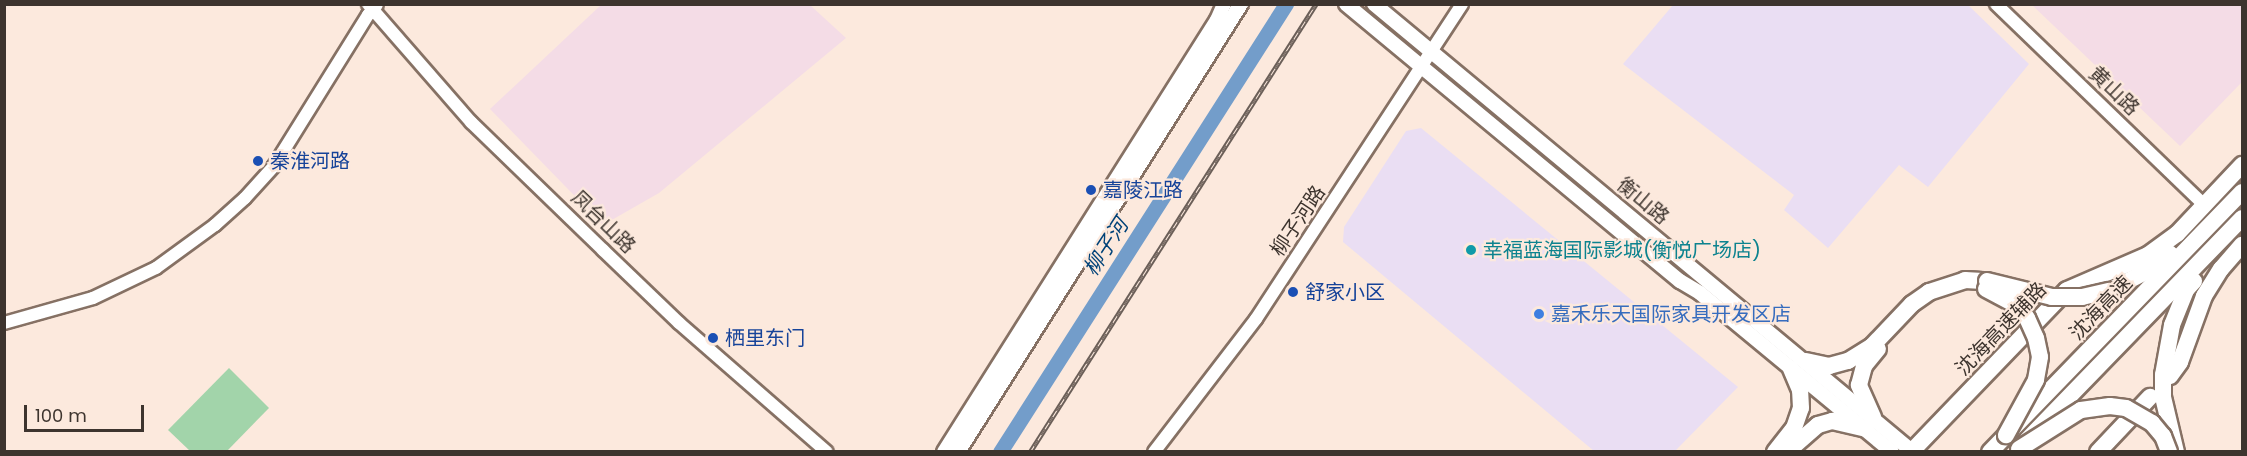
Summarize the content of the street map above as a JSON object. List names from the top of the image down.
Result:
{
  "streets": {
    "highway": ["沈海高速", "沈海高速辅路"],
    "main road": ["衡山路"],
    "street": ["黄山路", "柳子河路", "凤台山路"]
  },
  "crossings": [
    ["黄山路", "沈海高速辅路"],
    ["衡山路", "柳子河路"]
  ],
  "water": ["柳子河"],
  "places": [
    "秦淮河路",
    "嘉陵江路",
    "幸福蓝海国际影城(衡悦广场店)",
    "舒家小区",
    "嘉禾乐天国际家具开发区店",
    "栖里东门"
  ],
  "scale_bar": "100 m"
}
